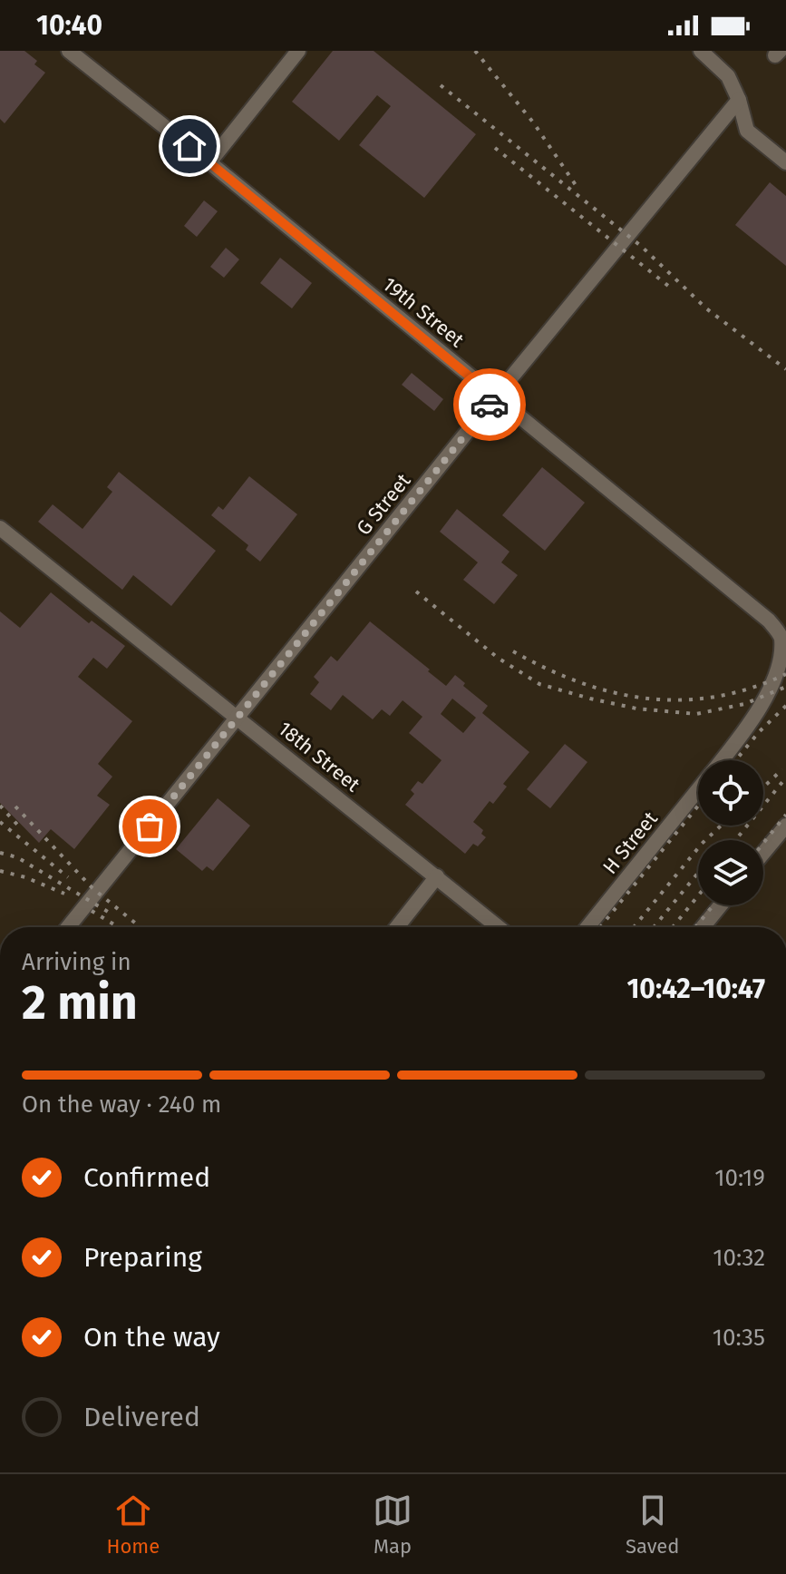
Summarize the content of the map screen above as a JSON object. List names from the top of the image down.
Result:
{
  "streets": {
    "lane": [
      "19th Street",
      "G Street",
      "18th Street",
      "H Street"
    ]
  },
  "crossings": [
    ["19th Street", "G Street"],
    ["19th Street", "H Street"],
    ["G Street", "18th Street"]
  ],
  "page": {
    "status": "10:40",
    "heading": ["2 min", "Arriving in", "10:42–10:47"],
    "bar": "On the way · 240 m",
    "list": [
      ["Confirmed", "10:19"],
      ["Preparing", "10:32"],
      ["On the way", "10:35"],
      "Delivered"
    ],
    "tabs": ["Home", "Map", "Saved"]
  }
}
